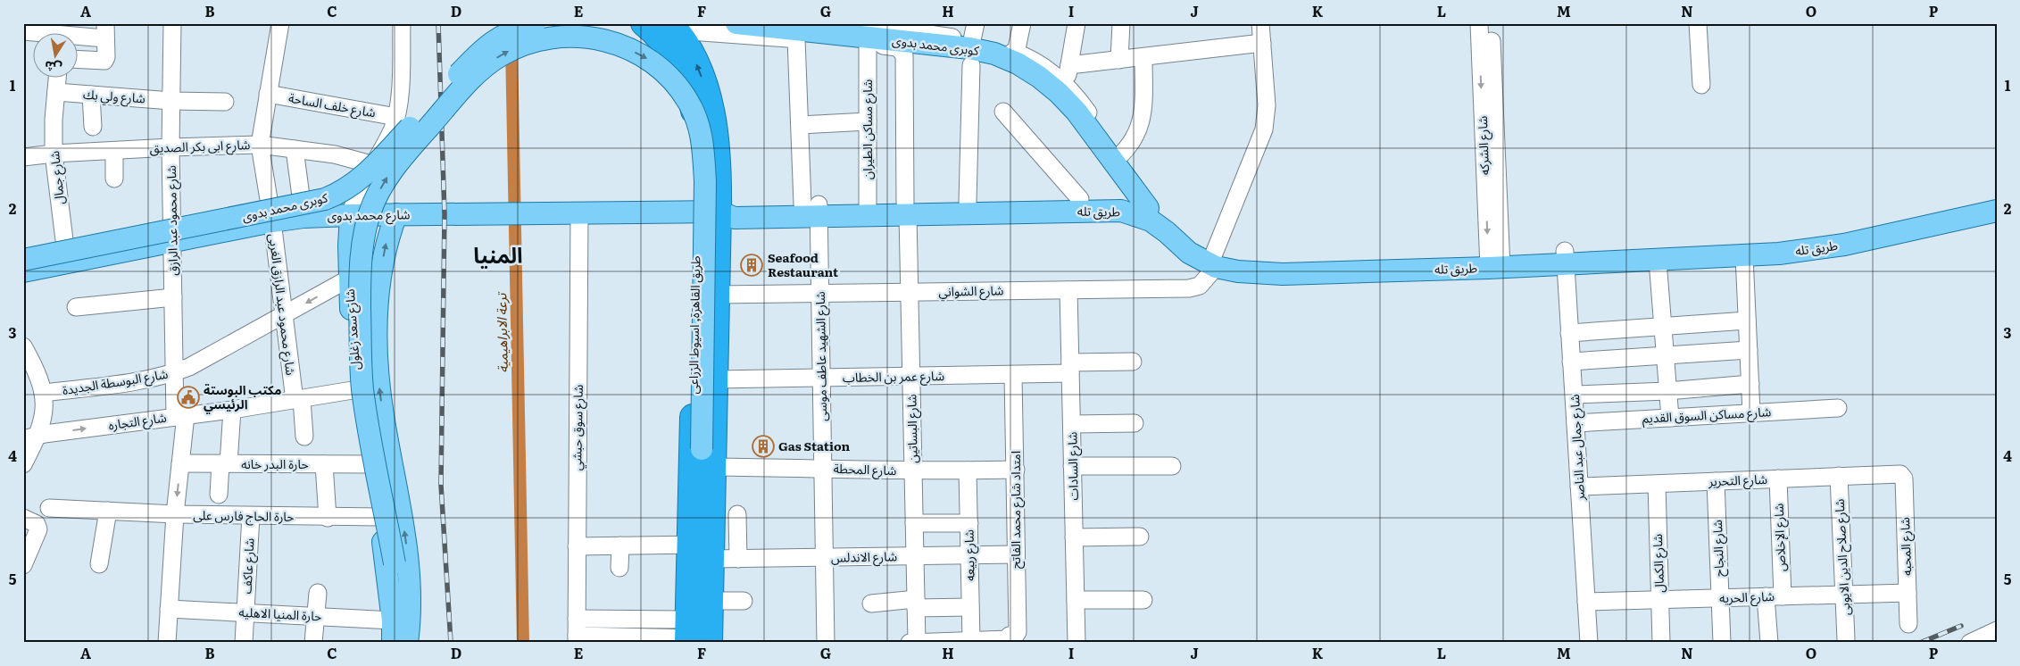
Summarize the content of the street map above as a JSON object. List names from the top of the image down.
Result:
{
  "streets": {
    "highway": ["طريق القاهرة, اسيوط الزراعى"],
    "main road": [
      "كوبرى محمد بدوى",
      "طريق تله",
      "شارع محمد بدوى",
      "شارع سعد زغلول"
    ],
    "street": [
      "شارع ولي بك",
      "شارع خلف الساحة",
      "شارع مساكن الطيران",
      "شارع الشركه",
      "شارع ابى بكر الصديق",
      "شارع جمال",
      "شارع محمود عبد الرازق",
      "شارع الشواني",
      "شارع محمود عبد الرازق الغربى",
      "شارع الشهيد عاطف موسى",
      "شارع عمر بن الخطاب",
      "شارع البوسطة الجديدة",
      "شارع مساكن السوق القديم",
      "شارع التجاره",
      "شارع سوق حبشي",
      "شارع البساتين",
      "شارع جمال عبد الناصر",
      "حارة البدر خانه",
      "شارع السادات",
      "شارع المحطة",
      "شارع التحرير",
      "امتداد شارع محمد الفاتح",
      "حارة الحاج فارس على",
      "شارع الإخلاص",
      "شارع المحبه",
      "شارع النجاح",
      "شارع ربيعه",
      "شارع الاندلس",
      "شارع صلاح الدين الايوبى",
      "شارع الكمال",
      "شارع عاكف",
      "شارع الحريه",
      "حارة المنيا الاهليه"
    ]
  },
  "crossings": [
    ["كوبرى محمد بدوى", "طريق تله"],
    ["شارع ولي بك", "شارع جمال"],
    ["شارع ولي بك", "شارع محمود عبد الرازق"],
    ["شارع خلف الساحة", "شارع محمود عبد الرازق الغربى"],
    ["شارع خلف الساحة", "شارع سعد زغلول"],
    ["شارع مساكن الطيران", "طريق تله"],
    ["شارع مساكن الطيران", "شارع البساتين"],
    ["شارع الشركه", "طريق تله"],
    ["شارع ابى بكر الصديق", "شارع جمال"],
    ["شارع ابى بكر الصديق", "شارع محمود عبد الرازق"],
    ["شارع ابى بكر الصديق", "شارع محمود عبد الرازق الغربى"],
    ["شارع ابى بكر الصديق", "شارع سعد زغلول"],
    ["شارع جمال", "شارع محمد بدوى"],
    ["طريق تله", "شارع محمد بدوى"],
    ["طريق تله", "شارع الشواني"],
    ["طريق تله", "طريق القاهرة, اسيوط الزراعى"],
    ["طريق تله", "شارع الشهيد عاطف موسى"],
    ["طريق تله", "شارع البساتين"],
    ["طريق تله", "شارع جمال عبد الناصر"],
    ["شارع محمد بدوى", "شارع محمود عبد الرازق"],
    ["شارع محمد بدوى", "شارع محمود عبد الرازق الغربى"],
    ["شارع محمد بدوى", "طريق القاهرة, اسيوط الزراعى"],
    ["شارع محمد بدوى", "شارع سعد زغلول"],
    ["شارع محمد بدوى", "شارع سوق حبشي"],
    ["شارع محمود عبد الرازق", "شارع البوسطة الجديدة"],
    ["شارع محمود عبد الرازق", "شارع التجاره"],
    ["شارع محمود عبد الرازق", "حارة البدر خانه"],
    ["شارع محمود عبد الرازق", "حارة الحاج فارس على"],
    ["شارع محمود عبد الرازق", "حارة المنيا الاهليه"],
    ["شارع الشواني", "طريق القاهرة, اسيوط الزراعى"],
    ["شارع الشواني", "شارع الشهيد عاطف موسى"],
    ["شارع الشواني", "شارع البساتين"],
    ["شارع الشواني", "شارع السادات"],
    ["شارع محمود عبد الرازق الغربى", "شارع البوسطة الجديدة"],
    ["شارع محمود عبد الرازق الغربى", "شارع التجاره"],
    ["طريق القاهرة, اسيوط الزراعى", "شارع عمر بن الخطاب"],
    ["طريق القاهرة, اسيوط الزراعى", "شارع البساتين"],
    ["طريق القاهرة, اسيوط الزراعى", "شارع المحطة"],
    ["طريق القاهرة, اسيوط الزراعى", "شارع الاندلس"],
    ["شارع سعد زغلول", "شارع البوسطة الجديدة"],
    ["شارع سعد زغلول", "شارع التجاره"],
    ["شارع سعد زغلول", "حارة البدر خانه"],
    ["شارع سعد زغلول", "حارة الحاج فارس على"],
    ["شارع سعد زغلول", "حارة المنيا الاهليه"],
    ["شارع الشهيد عاطف موسى", "شارع عمر بن الخطاب"],
    ["شارع الشهيد عاطف موسى", "شارع البساتين"],
    ["شارع الشهيد عاطف موسى", "شارع المحطة"],
    ["شارع الشهيد عاطف موسى", "شارع الاندلس"],
    ["شارع عمر بن الخطاب", "شارع البساتين"],
    ["شارع عمر بن الخطاب", "شارع السادات"],
    ["شارع عمر بن الخطاب", "امتداد شارع محمد الفاتح"],
    ["شارع مساكن السوق القديم", "شارع جمال عبد الناصر"],
    ["شارع البساتين", "شارع المحطة"],
    ["شارع البساتين", "شارع الاندلس"],
    ["شارع جمال عبد الناصر", "شارع التحرير"],
    ["شارع جمال عبد الناصر", "شارع الحريه"],
    ["شارع المحطة", "امتداد شارع محمد الفاتح"],
    ["شارع المحطة", "شارع ربيعه"],
    ["شارع التحرير", "شارع الإخلاص"],
    ["شارع التحرير", "شارع المحبه"],
    ["شارع التحرير", "شارع النجاح"],
    ["شارع التحرير", "شارع صلاح الدين الايوبى"],
    ["شارع التحرير", "شارع الكمال"],
    ["امتداد شارع محمد الفاتح", "شارع الاندلس"],
    ["حارة الحاج فارس على", "شارع عاكف"],
    ["شارع الإخلاص", "شارع الحريه"],
    ["شارع المحبه", "شارع الحريه"],
    ["شارع النجاح", "شارع الحريه"],
    ["شارع ربيعه", "شارع الاندلس"],
    ["شارع صلاح الدين الايوبى", "شارع الحريه"],
    ["شارع الكمال", "شارع الحريه"],
    ["شارع عاكف", "حارة المنيا الاهليه"]
  ],
  "districts": ["المنيا"],
  "water": ["ترعة الابراهيمية"],
  "places": {
    "building": ["Seafood Restaurant", "Gas Station"],
    "public building": ["مكتب البوستة الرئيسي"]
  },
  "north": "bottom",
  "grid": {
    "columns": [
      "A",
      "B",
      "C",
      "D",
      "E",
      "F",
      "G",
      "H",
      "I",
      "J",
      "K",
      "L",
      "M",
      "N",
      "O",
      "P"
    ],
    "rows": [
      "1",
      "2",
      "3",
      "4",
      "5"
    ]
  }
}
